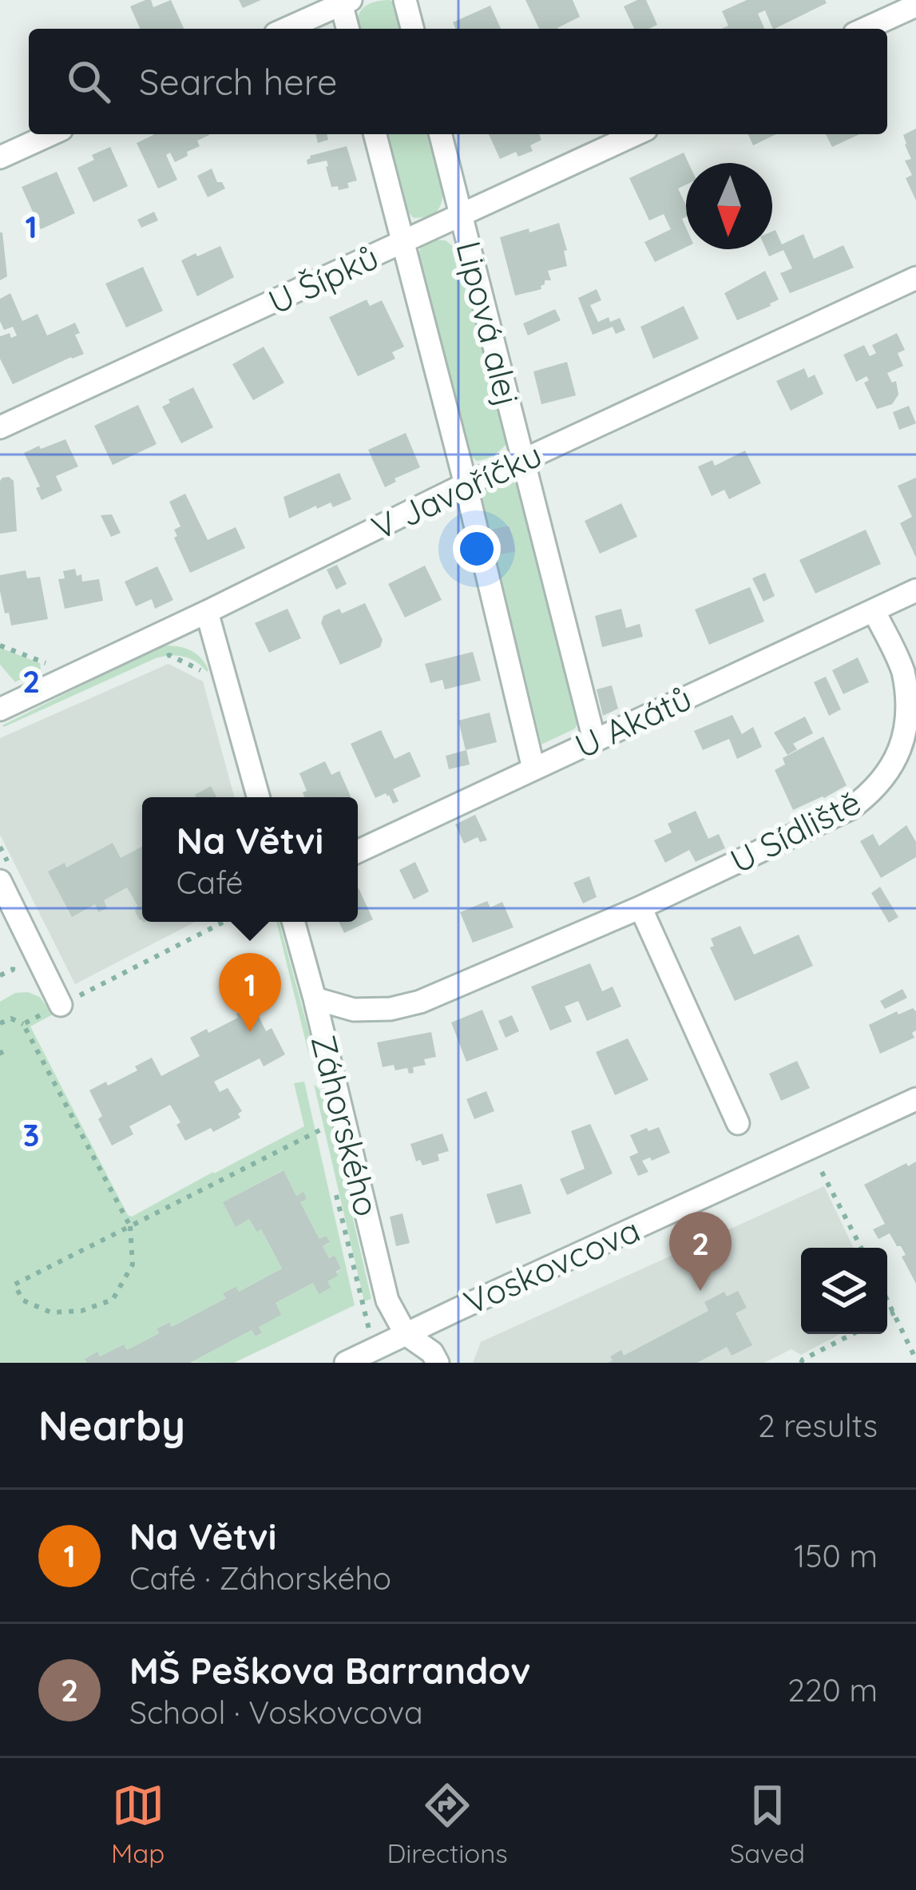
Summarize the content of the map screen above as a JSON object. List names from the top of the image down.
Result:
{
  "streets": {
    "street": [
      "U Šípků",
      "Lipová alej",
      "V Javoříčku",
      "U Akátů",
      "U Sídliště",
      "Záhorského",
      "Voskovcova"
    ]
  },
  "crossings": [
    ["U Šípků", "Lipová alej"],
    ["Lipová alej", "V Javoříčku"],
    ["Lipová alej", "U Akátů"],
    ["U Akátů", "U Sídliště"],
    ["U Sídliště", "Záhorského"],
    ["Záhorského", "Voskovcova"]
  ],
  "north": "bottom",
  "page": {
    "search": "Search here",
    "popup": ["Na Větvi", "Café"],
    "pins": ["1", "2"],
    "heading": ["Nearby", "2 results"],
    "list": [
      {
        "mark": "1",
        "name": "Na Větvi",
        "note": "Café · Záhorského",
        "value": "150 m"
      },
      {
        "mark": "2",
        "name": "MŠ Peškova Barrandov",
        "note": "School · Voskovcova",
        "value": "220 m"
      }
    ],
    "nav": ["Map", "Directions", "Saved"]
  },
  "grid": {
    "rows": ["1", "2", "3"]
  }
}
